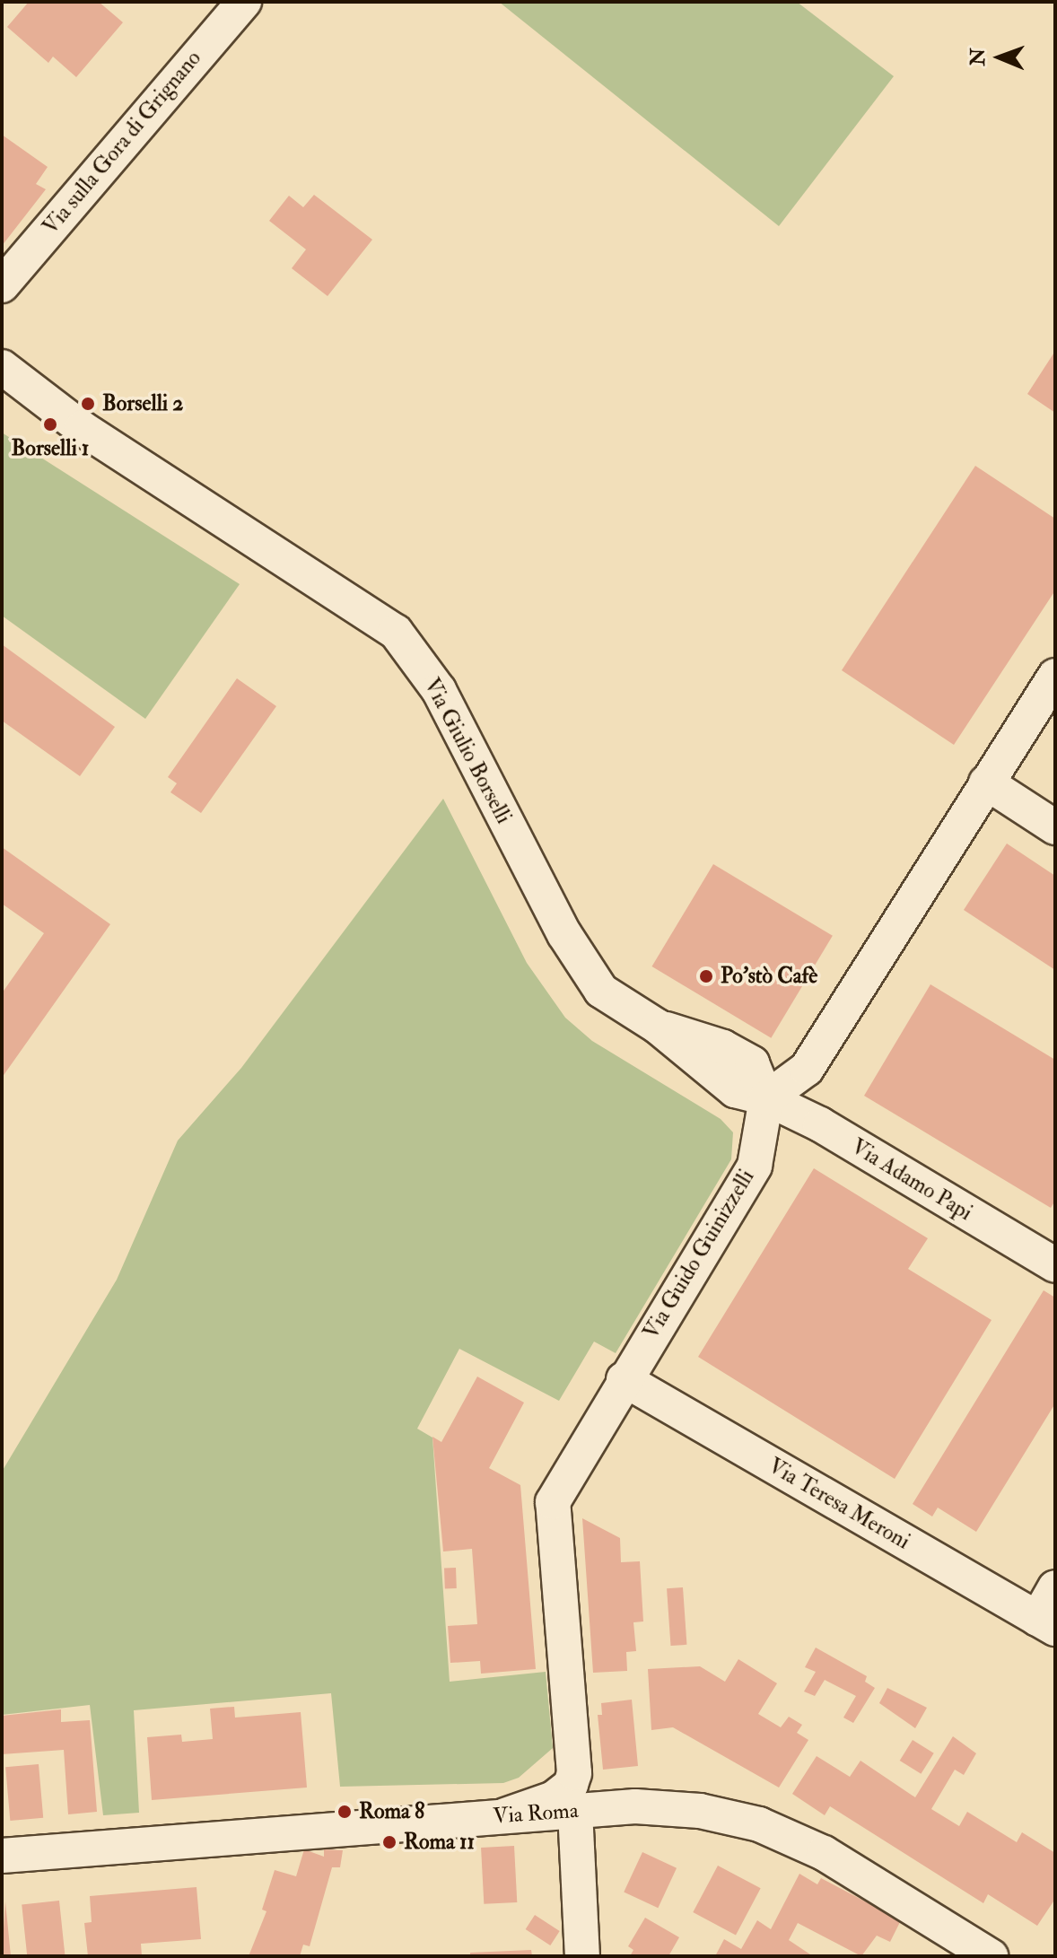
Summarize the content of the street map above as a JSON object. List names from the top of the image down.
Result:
{
  "streets": {
    "street": [
      "Via sulla Gora di Grignano",
      "Via Giulio Borselli",
      "Via Adamo Papi",
      "Via Guido Guinizzelli",
      "Via Teresa Meroni",
      "Via Roma"
    ]
  },
  "crossings": [
    ["Via Giulio Borselli", "Via Adamo Papi"],
    ["Via Giulio Borselli", "Via Guido Guinizzelli"],
    ["Via Adamo Papi", "Via Guido Guinizzelli"],
    ["Via Guido Guinizzelli", "Via Teresa Meroni"]
  ],
  "places": [
    "Borselli 2",
    "Borselli 1",
    "Po'stò Cafè",
    "Roma 8",
    "Roma 11"
  ],
  "north": "left"
}
